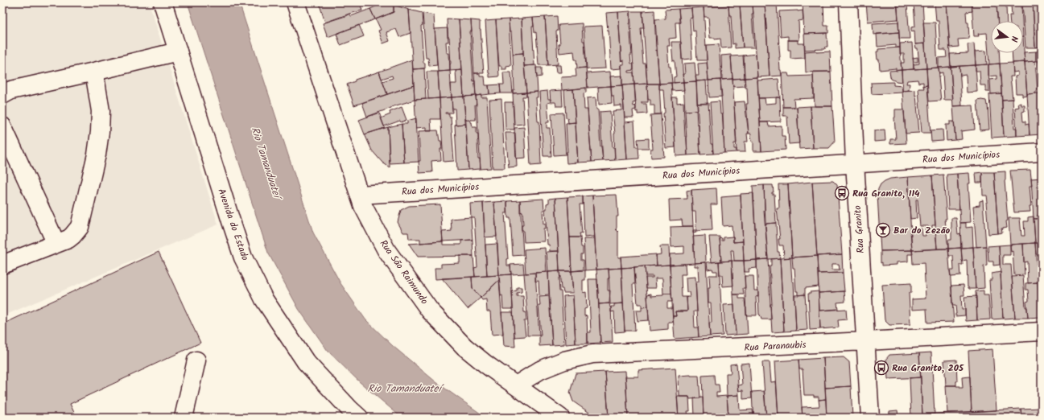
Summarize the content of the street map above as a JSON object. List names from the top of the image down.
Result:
{
  "streets": {
    "main road": [
      "Rua dos Municípios",
      "Avenida do Estado",
      "Rua Granito",
      "Rua São Raimundo",
      "Rua Paranaubis"
    ]
  },
  "crossings": [
    ["Rua dos Municípios", "Rua Granito"],
    ["Rua dos Municípios", "Rua São Raimundo"],
    ["Rua Granito", "Rua Paranaubis"],
    ["Rua São Raimundo", "Rua Paranaubis"]
  ],
  "water": ["Rio Tamanduateí"],
  "places": {
    "bus stop": ["Rua Granito, 114", "Rua Granito, 205"],
    "bar": ["Bar do Zezão"]
  },
  "north": "right"
}
